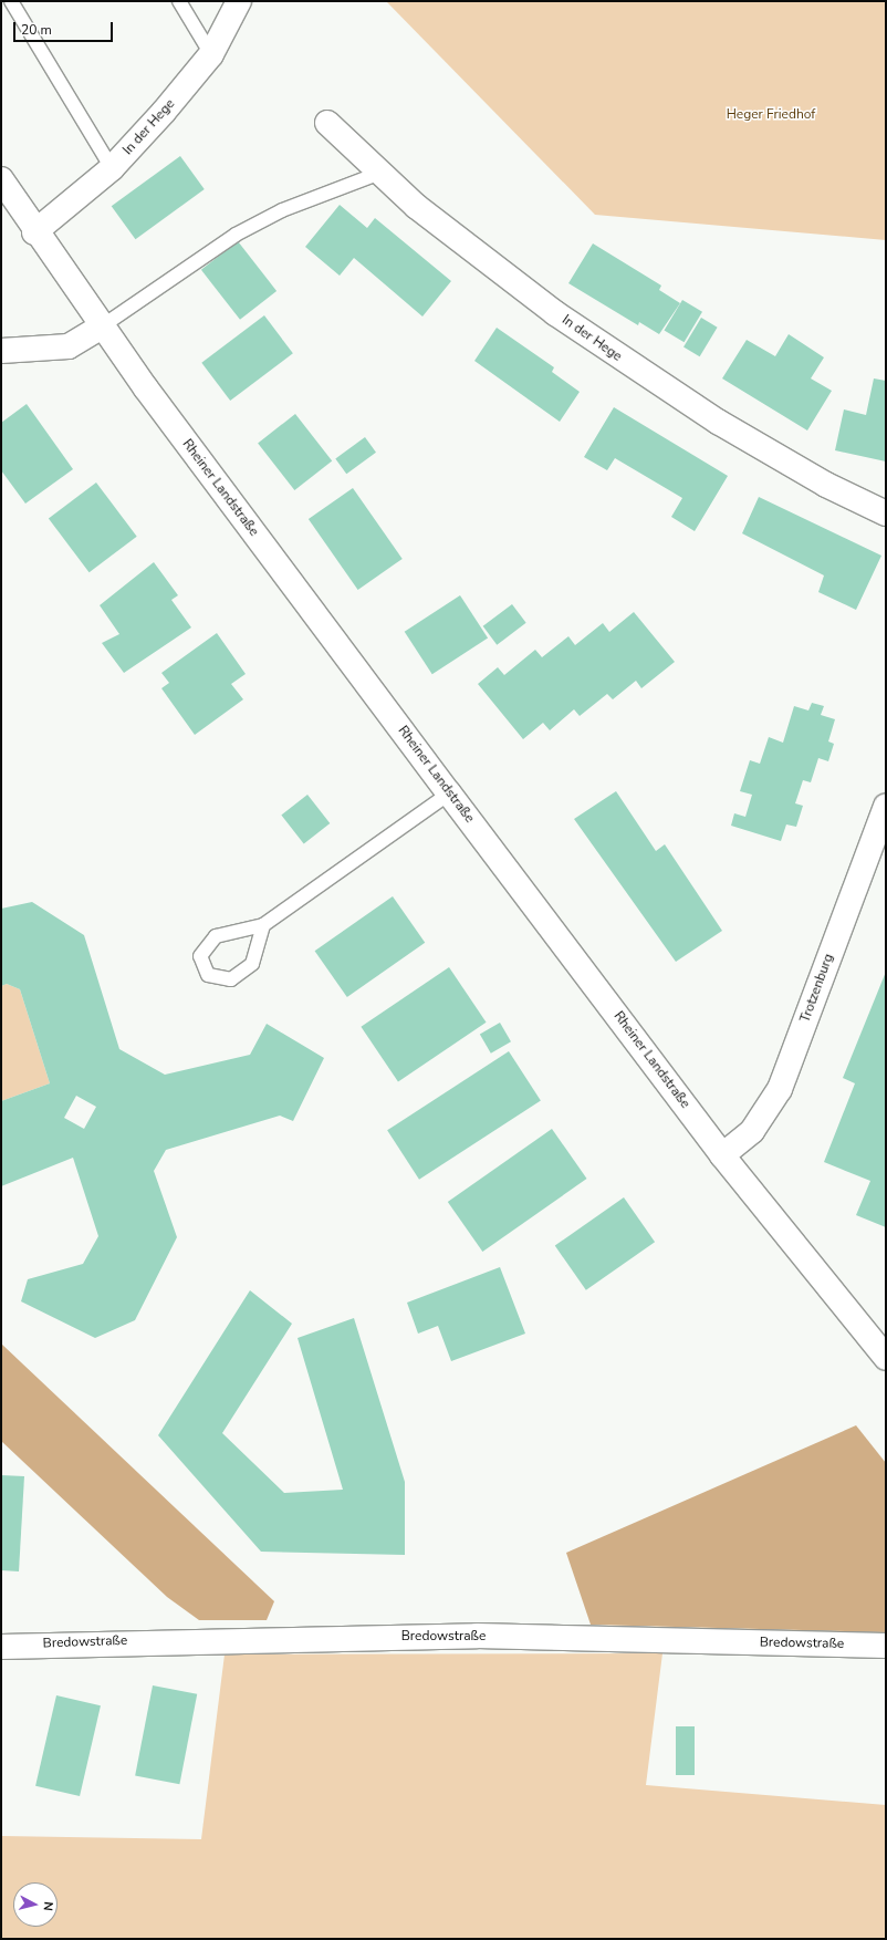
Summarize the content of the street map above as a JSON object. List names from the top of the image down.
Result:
{
  "streets": {
    "street": [
      "In der Hege",
      "Rheiner Landstraße",
      "Trotzenburg",
      "Bredowstraße"
    ]
  },
  "crossings": [
    ["In der Hege", "Rheiner Landstraße"],
    ["Rheiner Landstraße", "Trotzenburg"]
  ],
  "parks": ["Heger Friedhof"],
  "scale_bar": "20 m",
  "north": "right"
}
